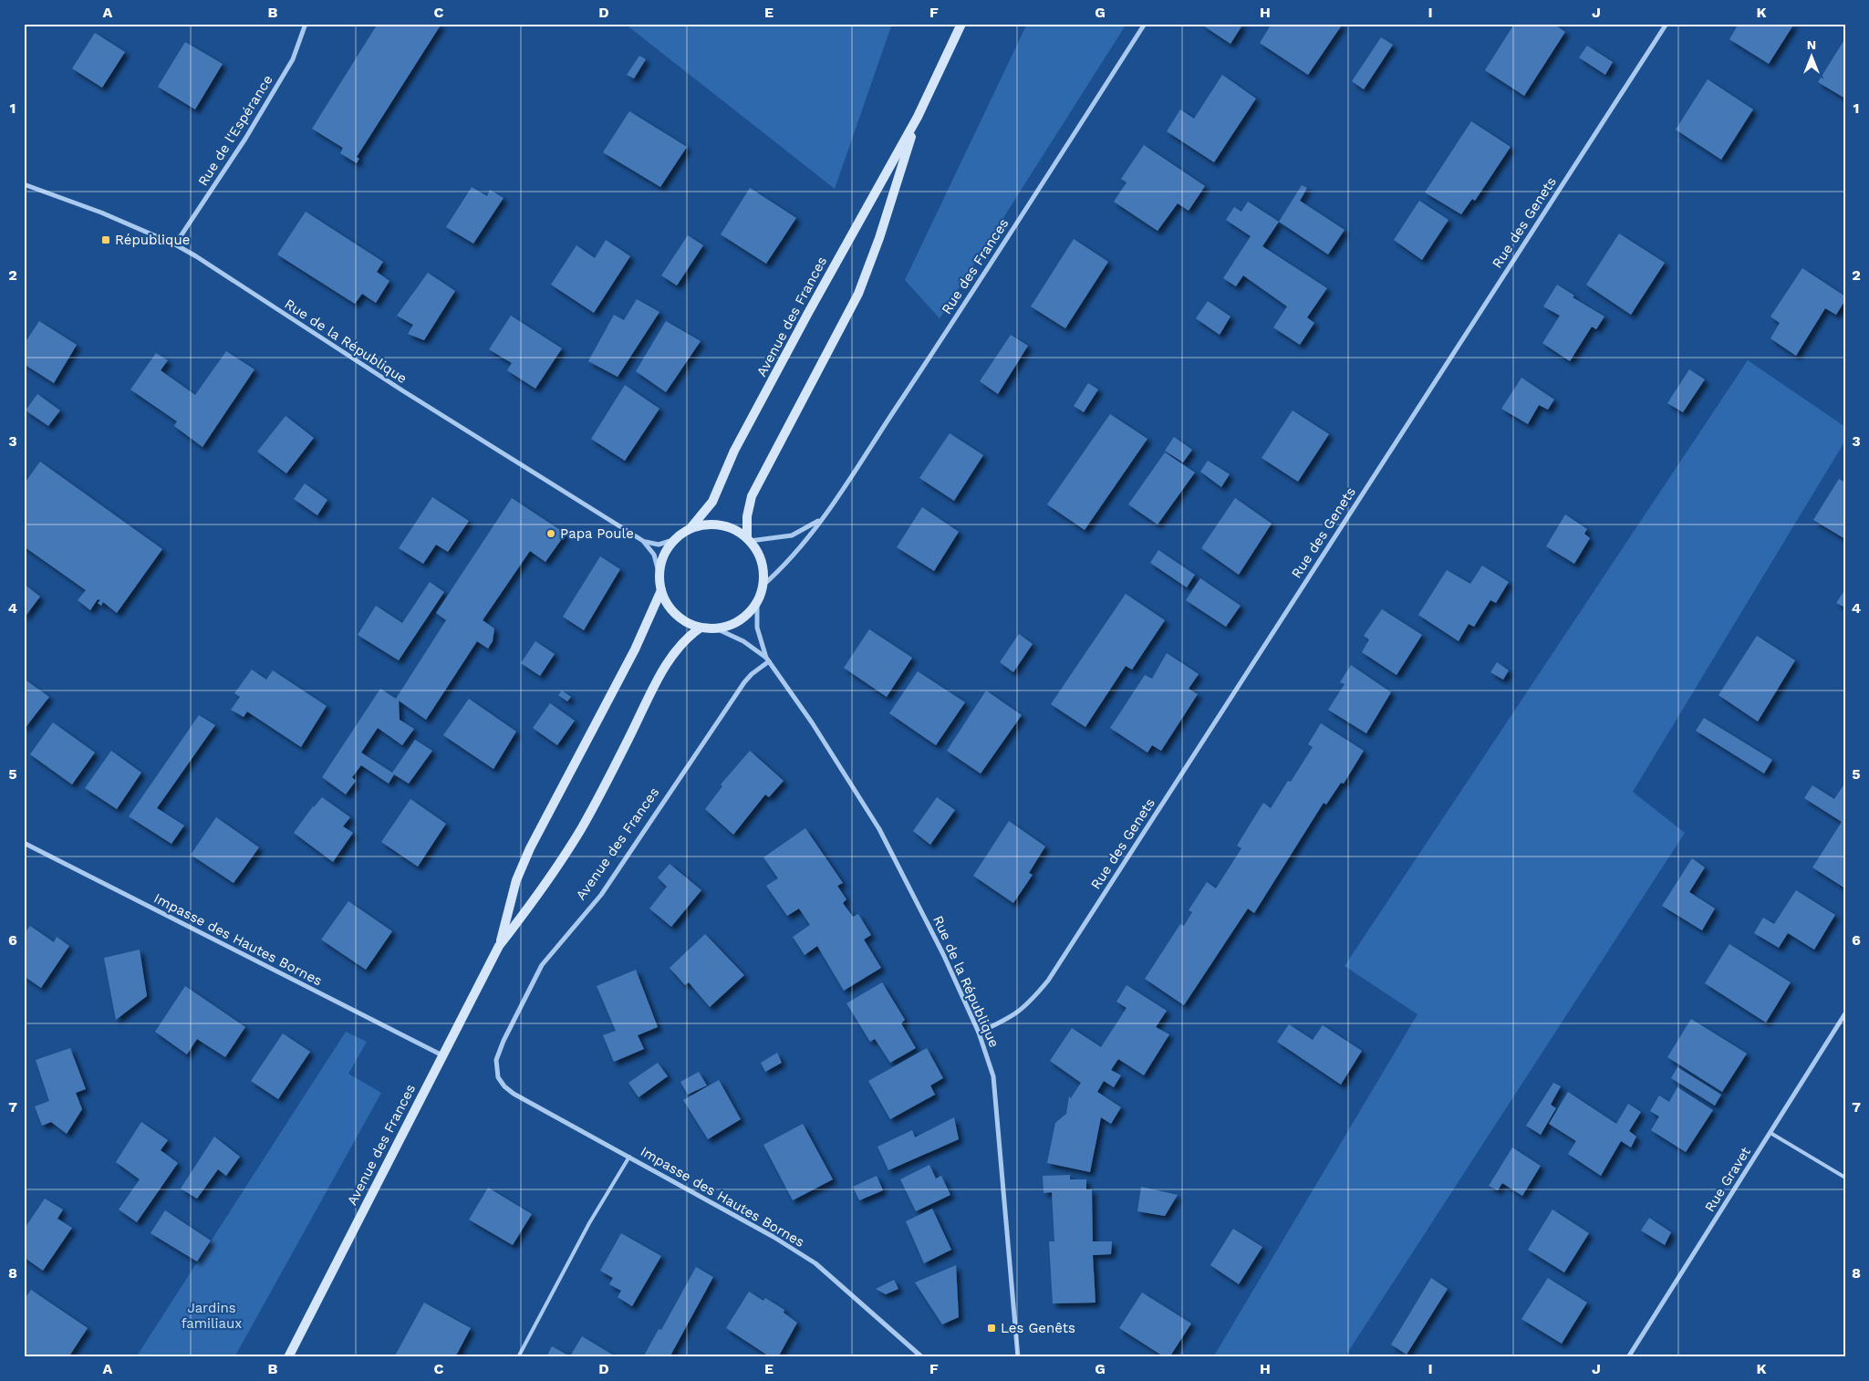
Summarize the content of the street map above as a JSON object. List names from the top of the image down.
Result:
{
  "streets": {
    "main road": ["Avenue des Frances"],
    "street": [
      "Rue de l'Espérance",
      "Rue des Genets",
      "Rue des Frances",
      "Rue de la République",
      "Impasse des Hautes Bornes",
      "Rue Gravet"
    ]
  },
  "crossings": [
    ["Rue de l'Espérance", "Rue de la République"],
    ["Rue des Genets", "Rue de la République"],
    ["Rue des Frances", "Avenue des Frances"],
    ["Rue des Frances", "Rue de la République"],
    ["Avenue des Frances", "Rue de la République"],
    ["Avenue des Frances", "Impasse des Hautes Bornes"]
  ],
  "parks": ["Jardins familiaux"],
  "places": {
    "transit": ["République", "Les Genêts"],
    "other": ["Papa Poule"]
  },
  "north": "top",
  "grid": {
    "columns": [
      "A",
      "B",
      "C",
      "D",
      "E",
      "F",
      "G",
      "H",
      "I",
      "J",
      "K"
    ],
    "rows": [
      "1",
      "2",
      "3",
      "4",
      "5",
      "6",
      "7",
      "8"
    ]
  }
}
